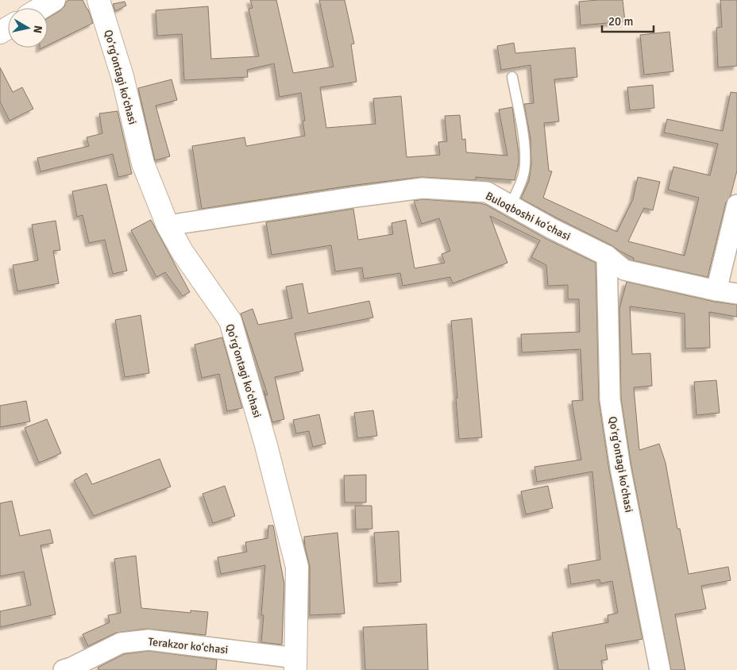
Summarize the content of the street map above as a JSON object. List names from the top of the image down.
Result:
{
  "streets": {
    "street": ["Qoʻrgʻontagi koʻchasi", "Buloqboshi koʻchasi", "Terakzor koʻchasi"]
  },
  "crossings": [
    ["Qoʻrgʻontagi koʻchasi", "Buloqboshi koʻchasi"],
    ["Qoʻrgʻontagi koʻchasi", "Terakzor koʻchasi"]
  ],
  "scale_bar": "20 m",
  "north": "right"
}
